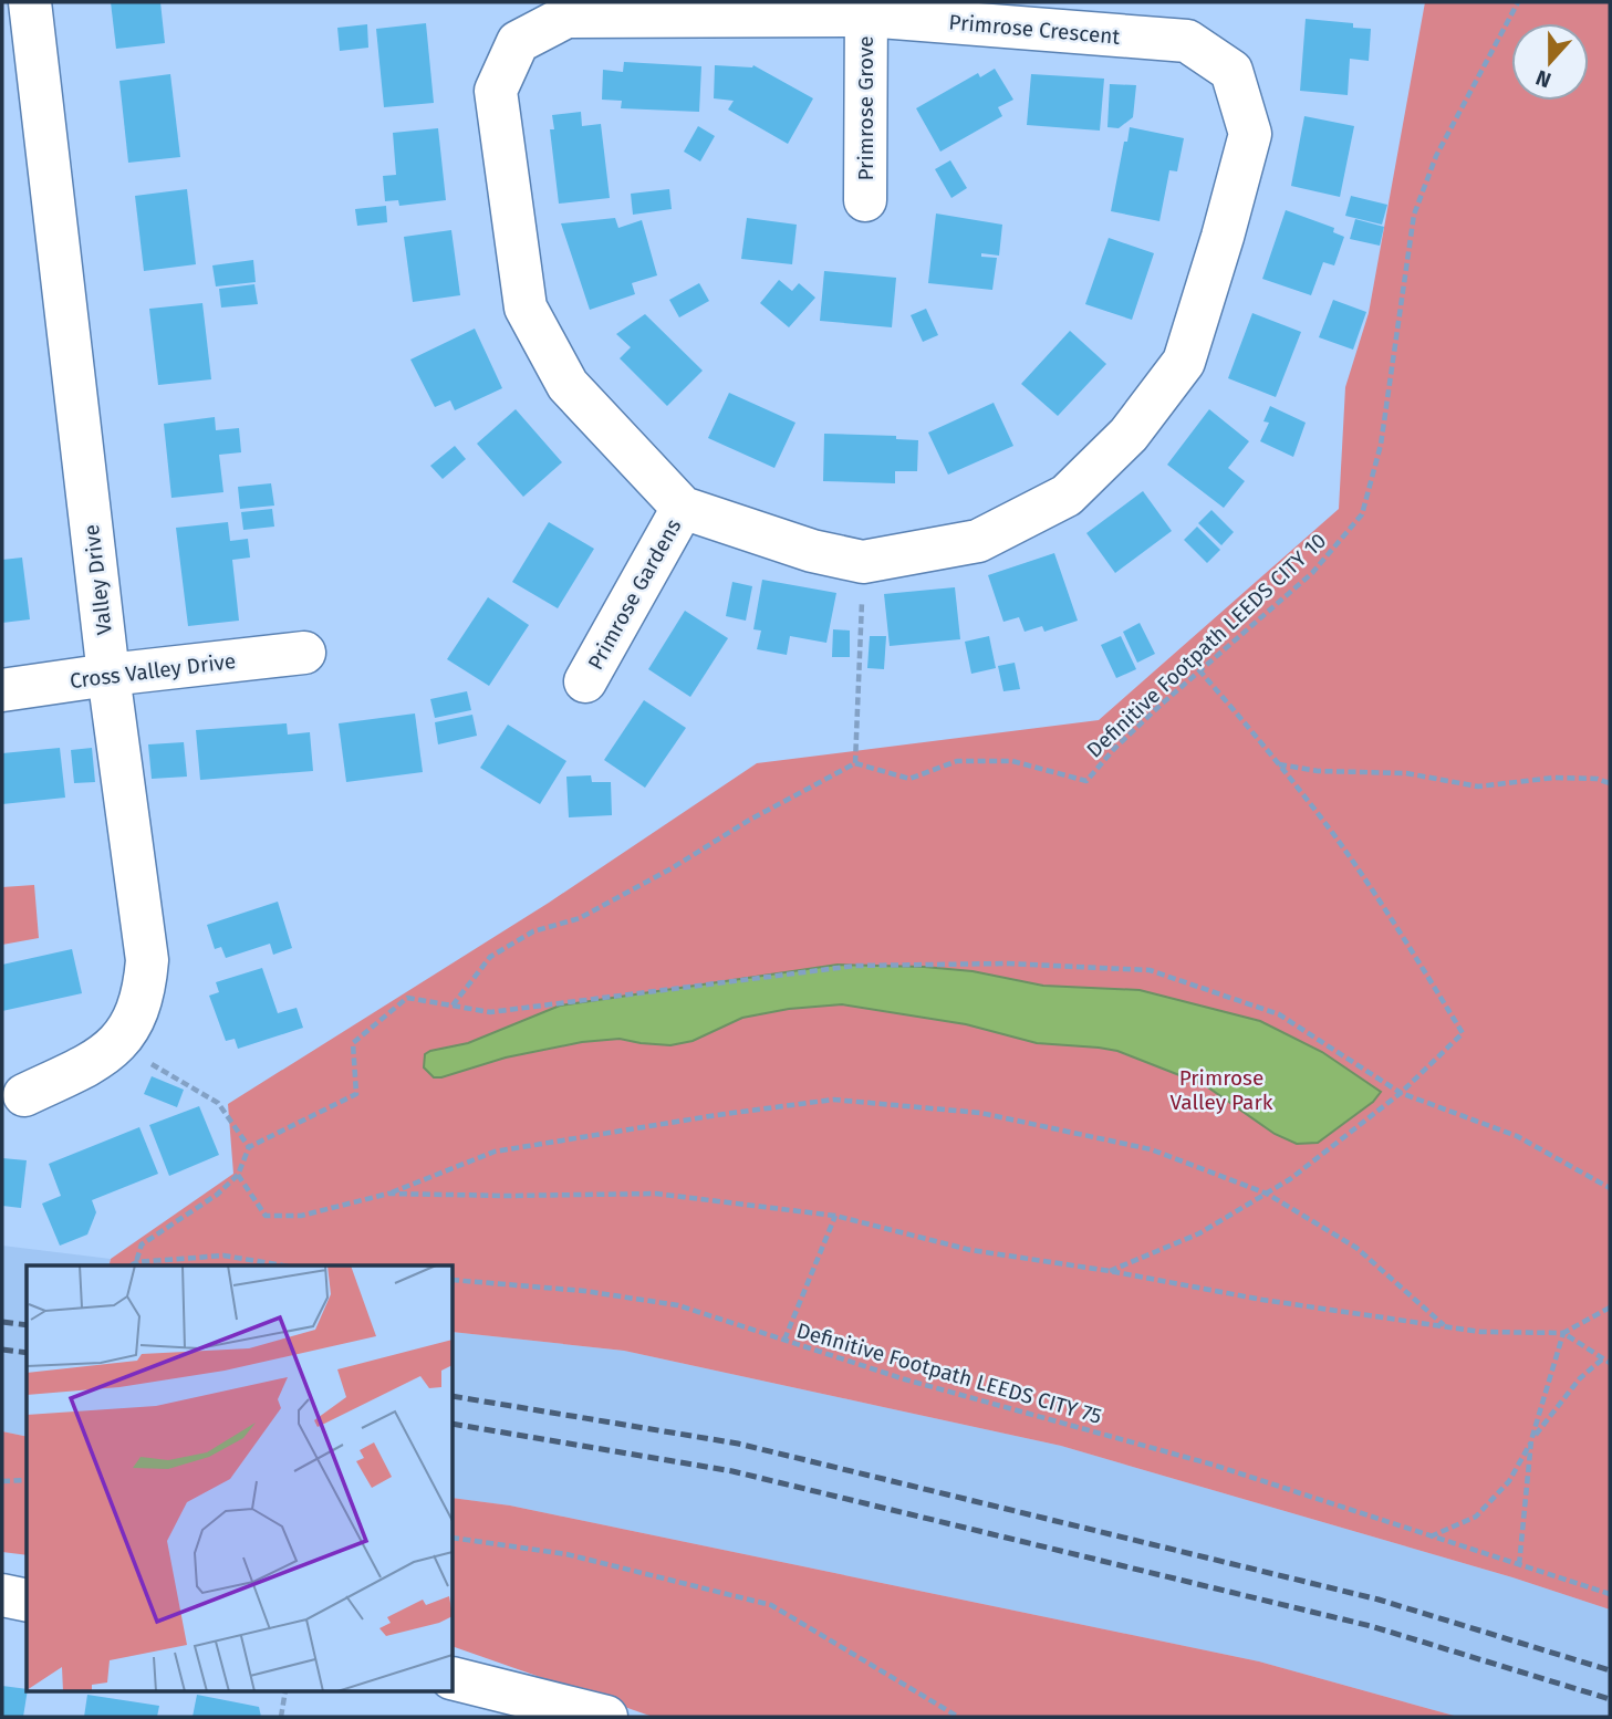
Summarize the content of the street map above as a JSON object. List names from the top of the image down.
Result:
{
  "streets": {
    "street": [
      "Primrose Crescent",
      "Primrose Grove",
      "Valley Drive",
      "Primrose Gardens",
      "Cross Valley Drive"
    ],
    "path": ["Definitive Footpath LEEDS CITY 10", "Definitive Footpath LEEDS CITY 75"]
  },
  "crossings": [
    ["Primrose Crescent", "Primrose Grove"],
    ["Primrose Crescent", "Primrose Gardens"],
    ["Valley Drive", "Cross Valley Drive"]
  ],
  "parks": ["Primrose Valley Park"],
  "north": "bottom"
}
